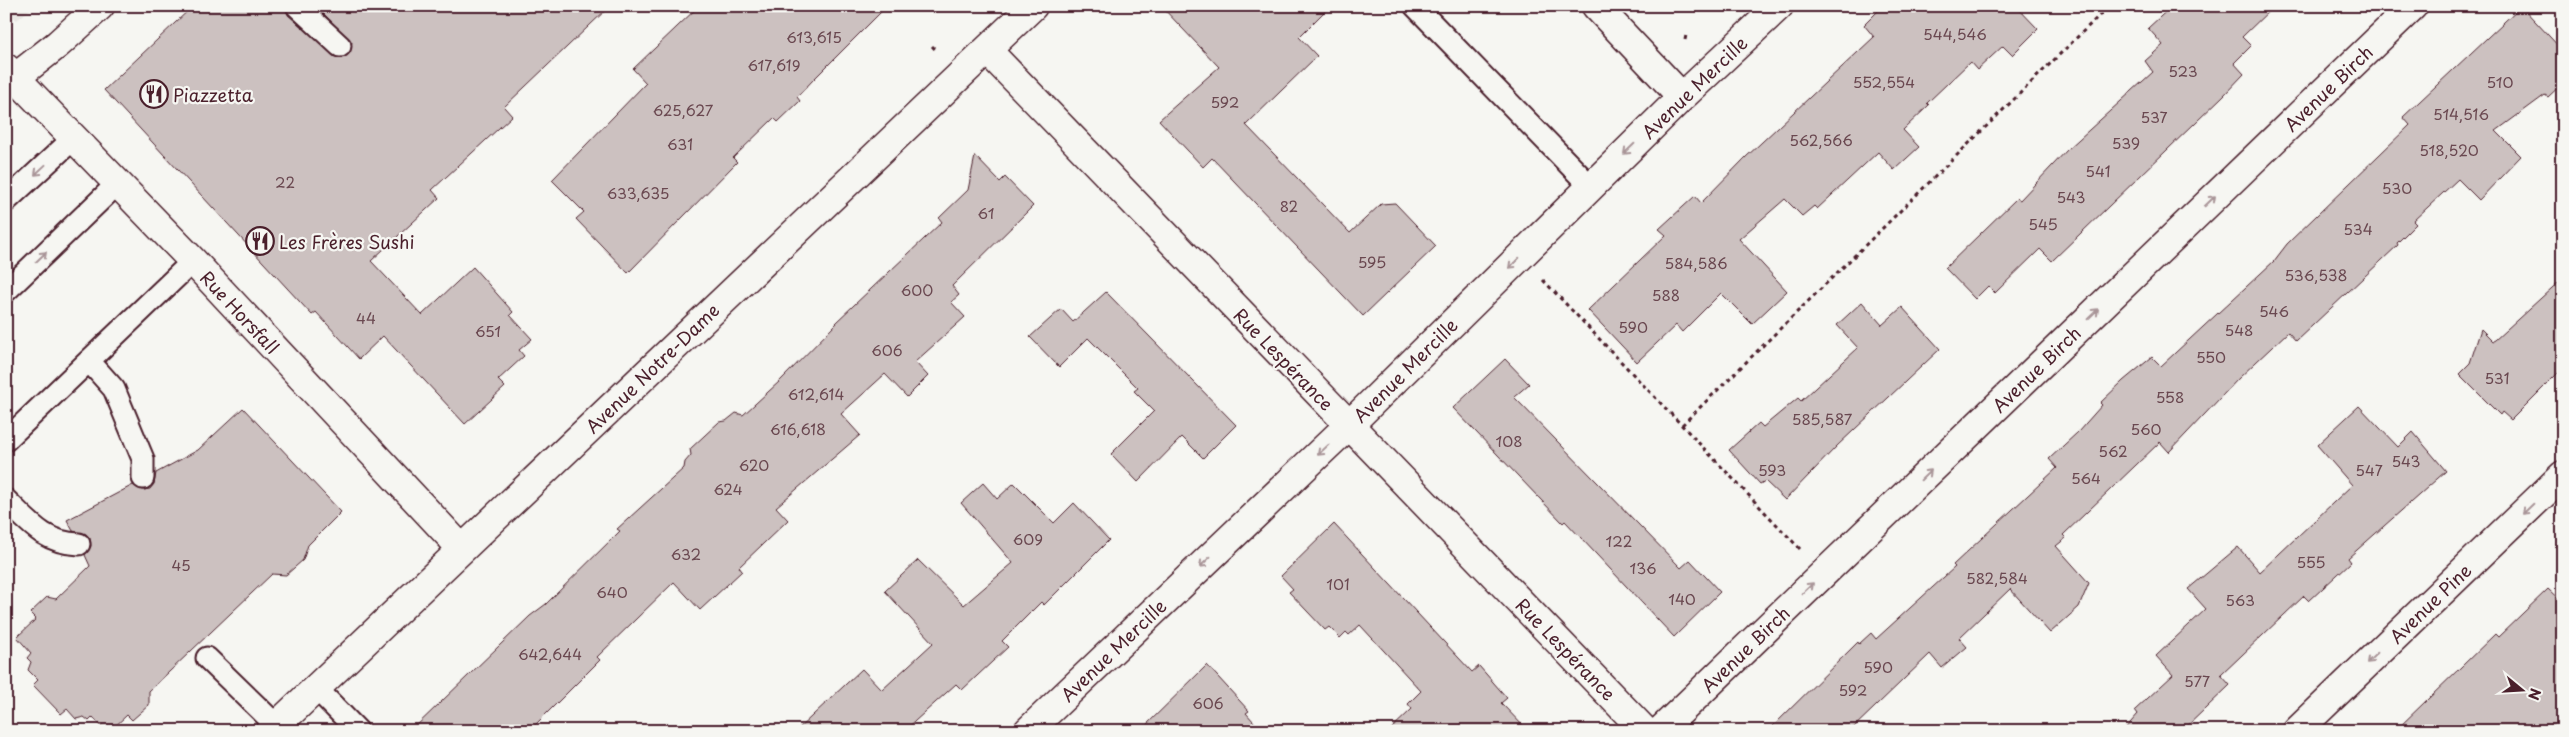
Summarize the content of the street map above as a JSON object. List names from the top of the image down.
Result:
{
  "streets": {
    "street": [
      "Avenue Mercille",
      "Avenue Birch",
      "Rue Horsfall",
      "Rue Lespérance",
      "Avenue Notre-Dame",
      "Avenue Pine"
    ]
  },
  "crossings": [
    ["Avenue Mercille", "Rue Lespérance"],
    ["Rue Horsfall", "Avenue Notre-Dame"],
    ["Rue Lespérance", "Avenue Notre-Dame"]
  ],
  "one_way": ["Avenue Mercille", "Avenue Birch", "Avenue Pine"],
  "places": {
    "restaurant": ["Piazzetta", "Les Frères Sushi"]
  },
  "house_numbers": [
    "544,546",
    "613,615",
    "617,619",
    "523",
    "552,554",
    "510",
    "592",
    "625,627",
    "514,516",
    "537",
    "562,566",
    "539",
    "631",
    "518,520",
    "541",
    "22",
    "530",
    "633,635",
    "543",
    "82",
    "61",
    "545",
    "534",
    "595",
    "584,586",
    "536,538",
    "600",
    "588",
    "546",
    "44",
    "590",
    "548",
    "651",
    "606",
    "550",
    "531",
    "612,614",
    "558",
    "585,587",
    "616,618",
    "560",
    "108",
    "562",
    "543",
    "620",
    "593",
    "547",
    "564",
    "624",
    "609",
    "122",
    "632",
    "555",
    "45",
    "136",
    "582,584",
    "101",
    "640",
    "140",
    "563",
    "642,644",
    "590",
    "577",
    "592",
    "606"
  ],
  "north": "right"
}
